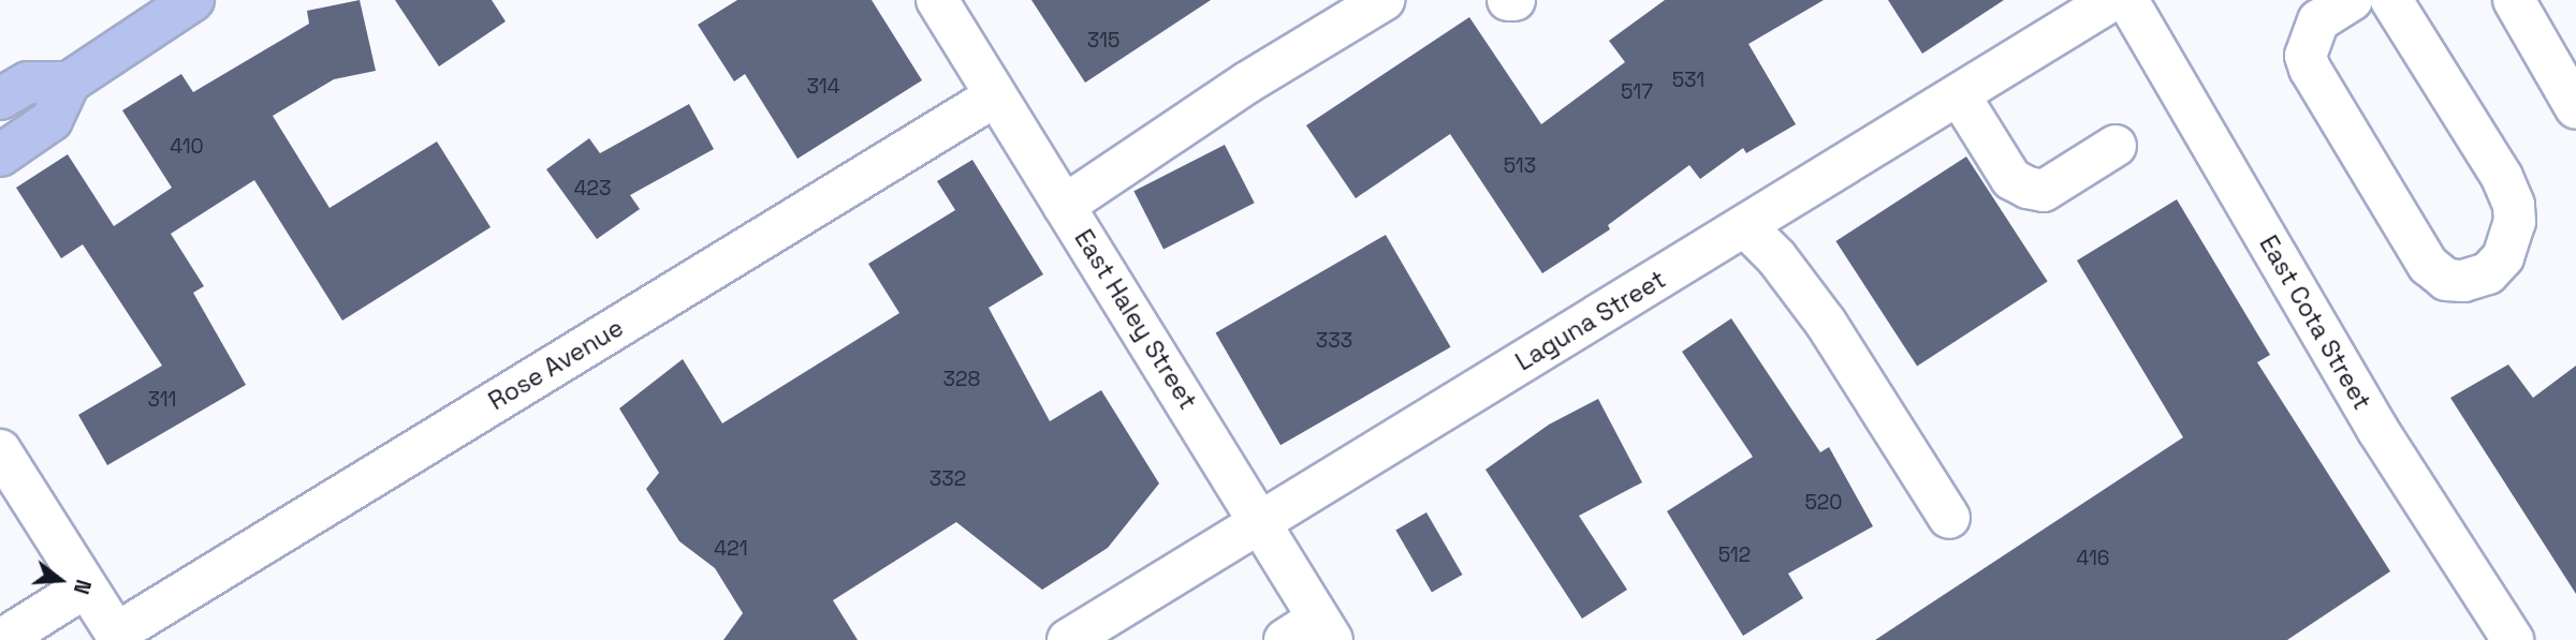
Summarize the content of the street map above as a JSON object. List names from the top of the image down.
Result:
{
  "streets": {
    "street": [
      "East Haley Street",
      "Laguna Street",
      "East Cota Street",
      "Rose Avenue"
    ]
  },
  "crossings": [
    ["East Haley Street", "Laguna Street"],
    ["East Haley Street", "Rose Avenue"]
  ],
  "house_numbers": [
    "315",
    "531",
    "314",
    "517",
    "410",
    "513",
    "423",
    "333",
    "328",
    "311",
    "332",
    "520",
    "421",
    "512",
    "416"
  ],
  "north": "right"
}
